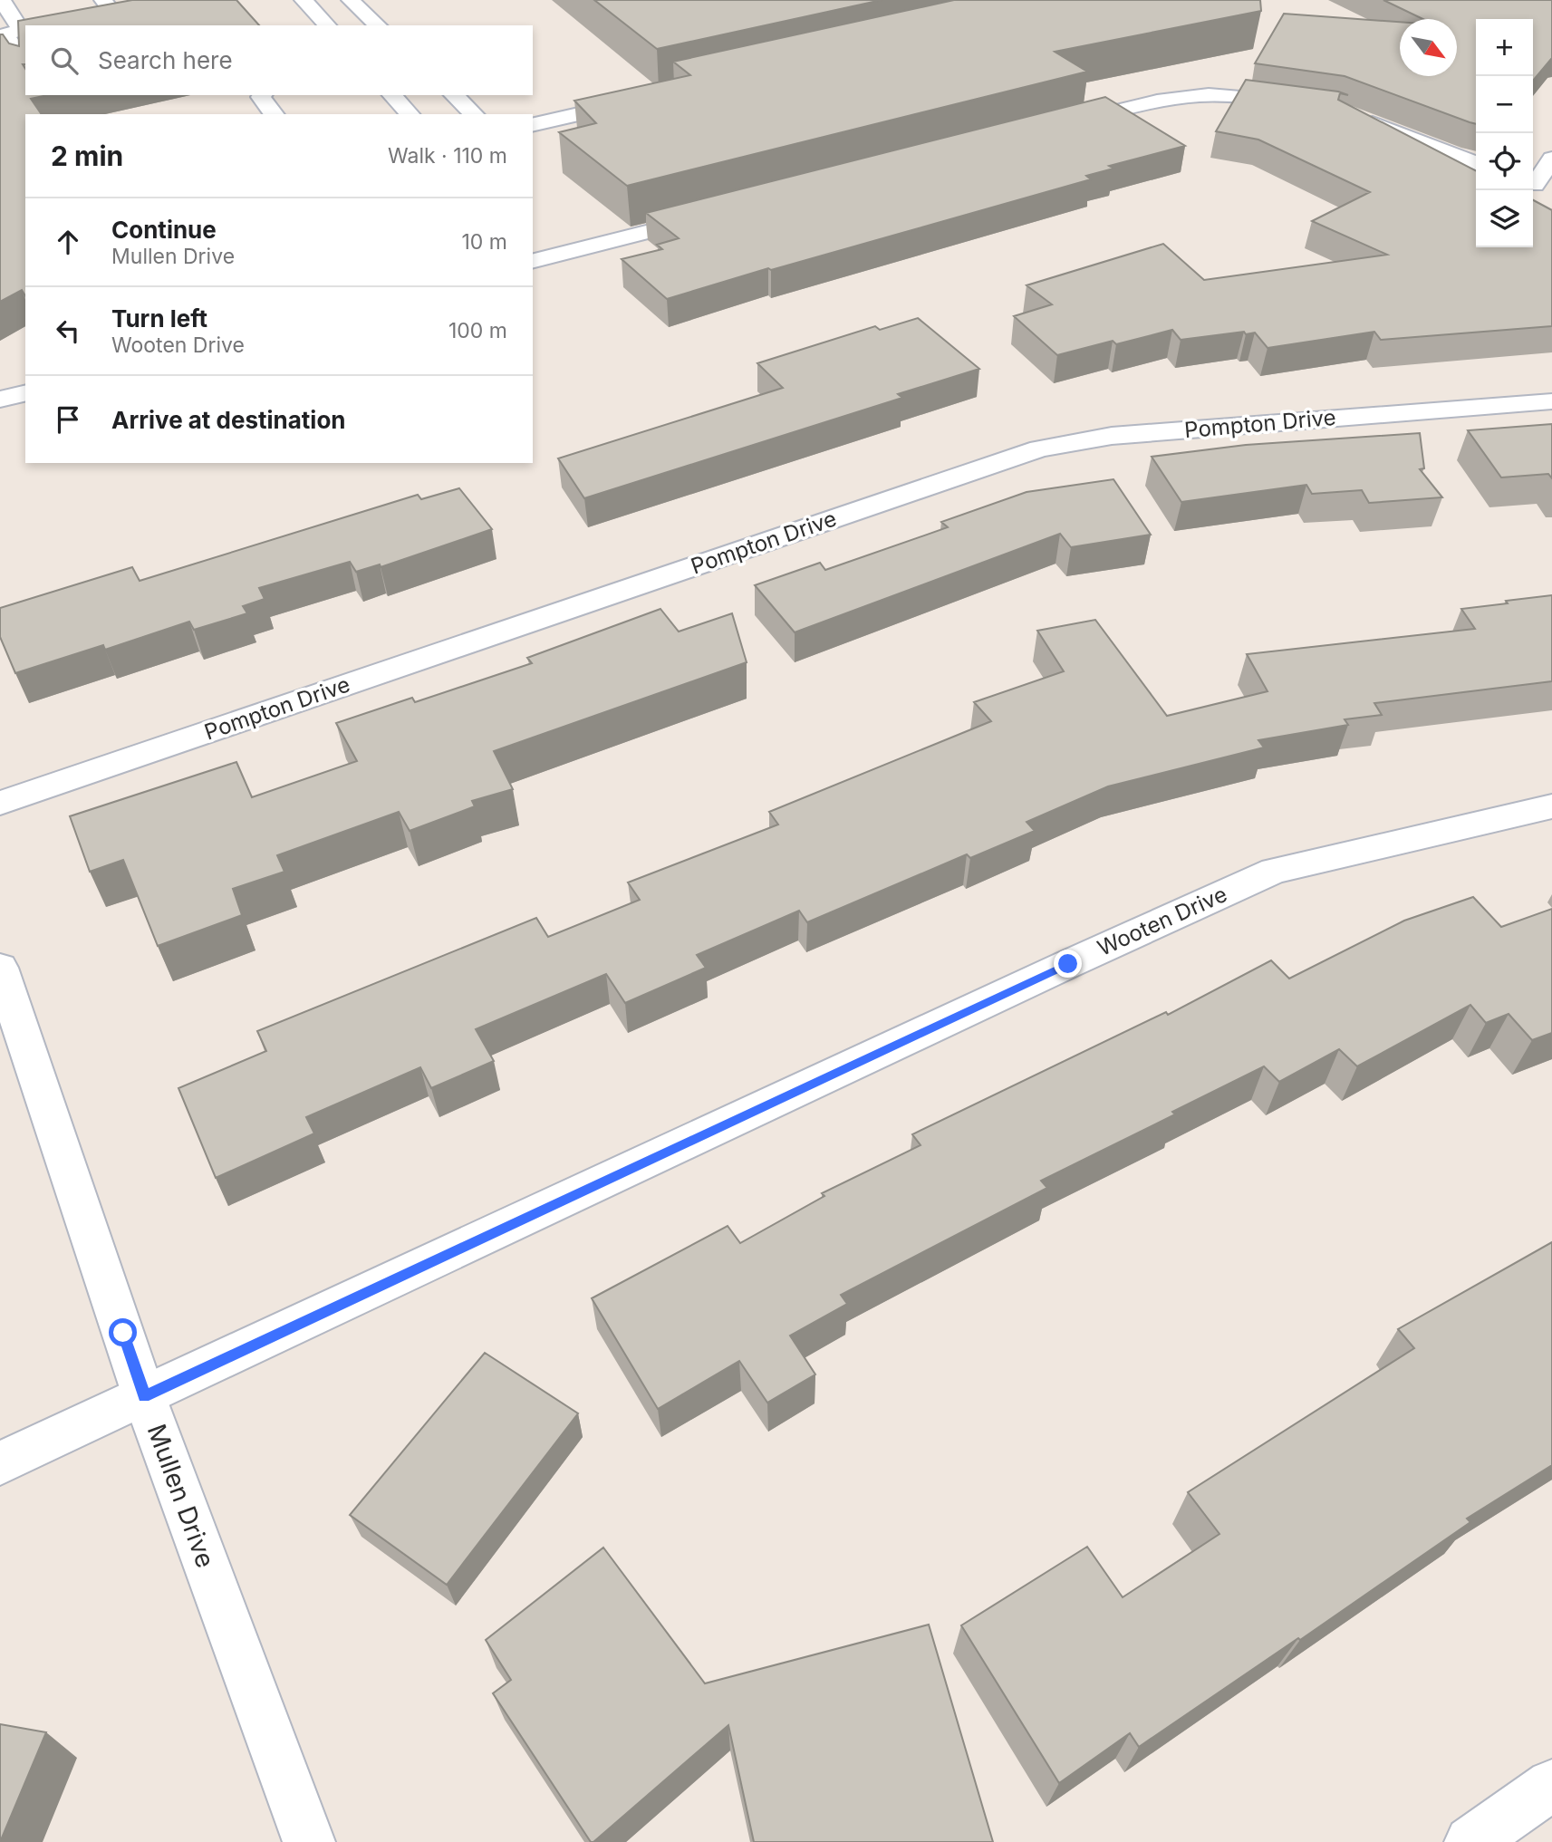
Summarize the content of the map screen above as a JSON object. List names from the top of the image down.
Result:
{
  "streets": {
    "street": ["Pompton Drive", "Wooten Drive", "Mullen Drive"]
  },
  "crossings": [
    ["Wooten Drive", "Mullen Drive"]
  ],
  "north": "bottom right",
  "page": {
    "map_buttons": ["+", "−"],
    "search": "Search here",
    "heading": ["2 min", "Walk · 110 m"],
    "list": [
      ["Continue", "Mullen Drive", "10 m"],
      ["Turn left", "Wooten Drive", "100 m"],
      "Arrive at destination"
    ]
  }
}
